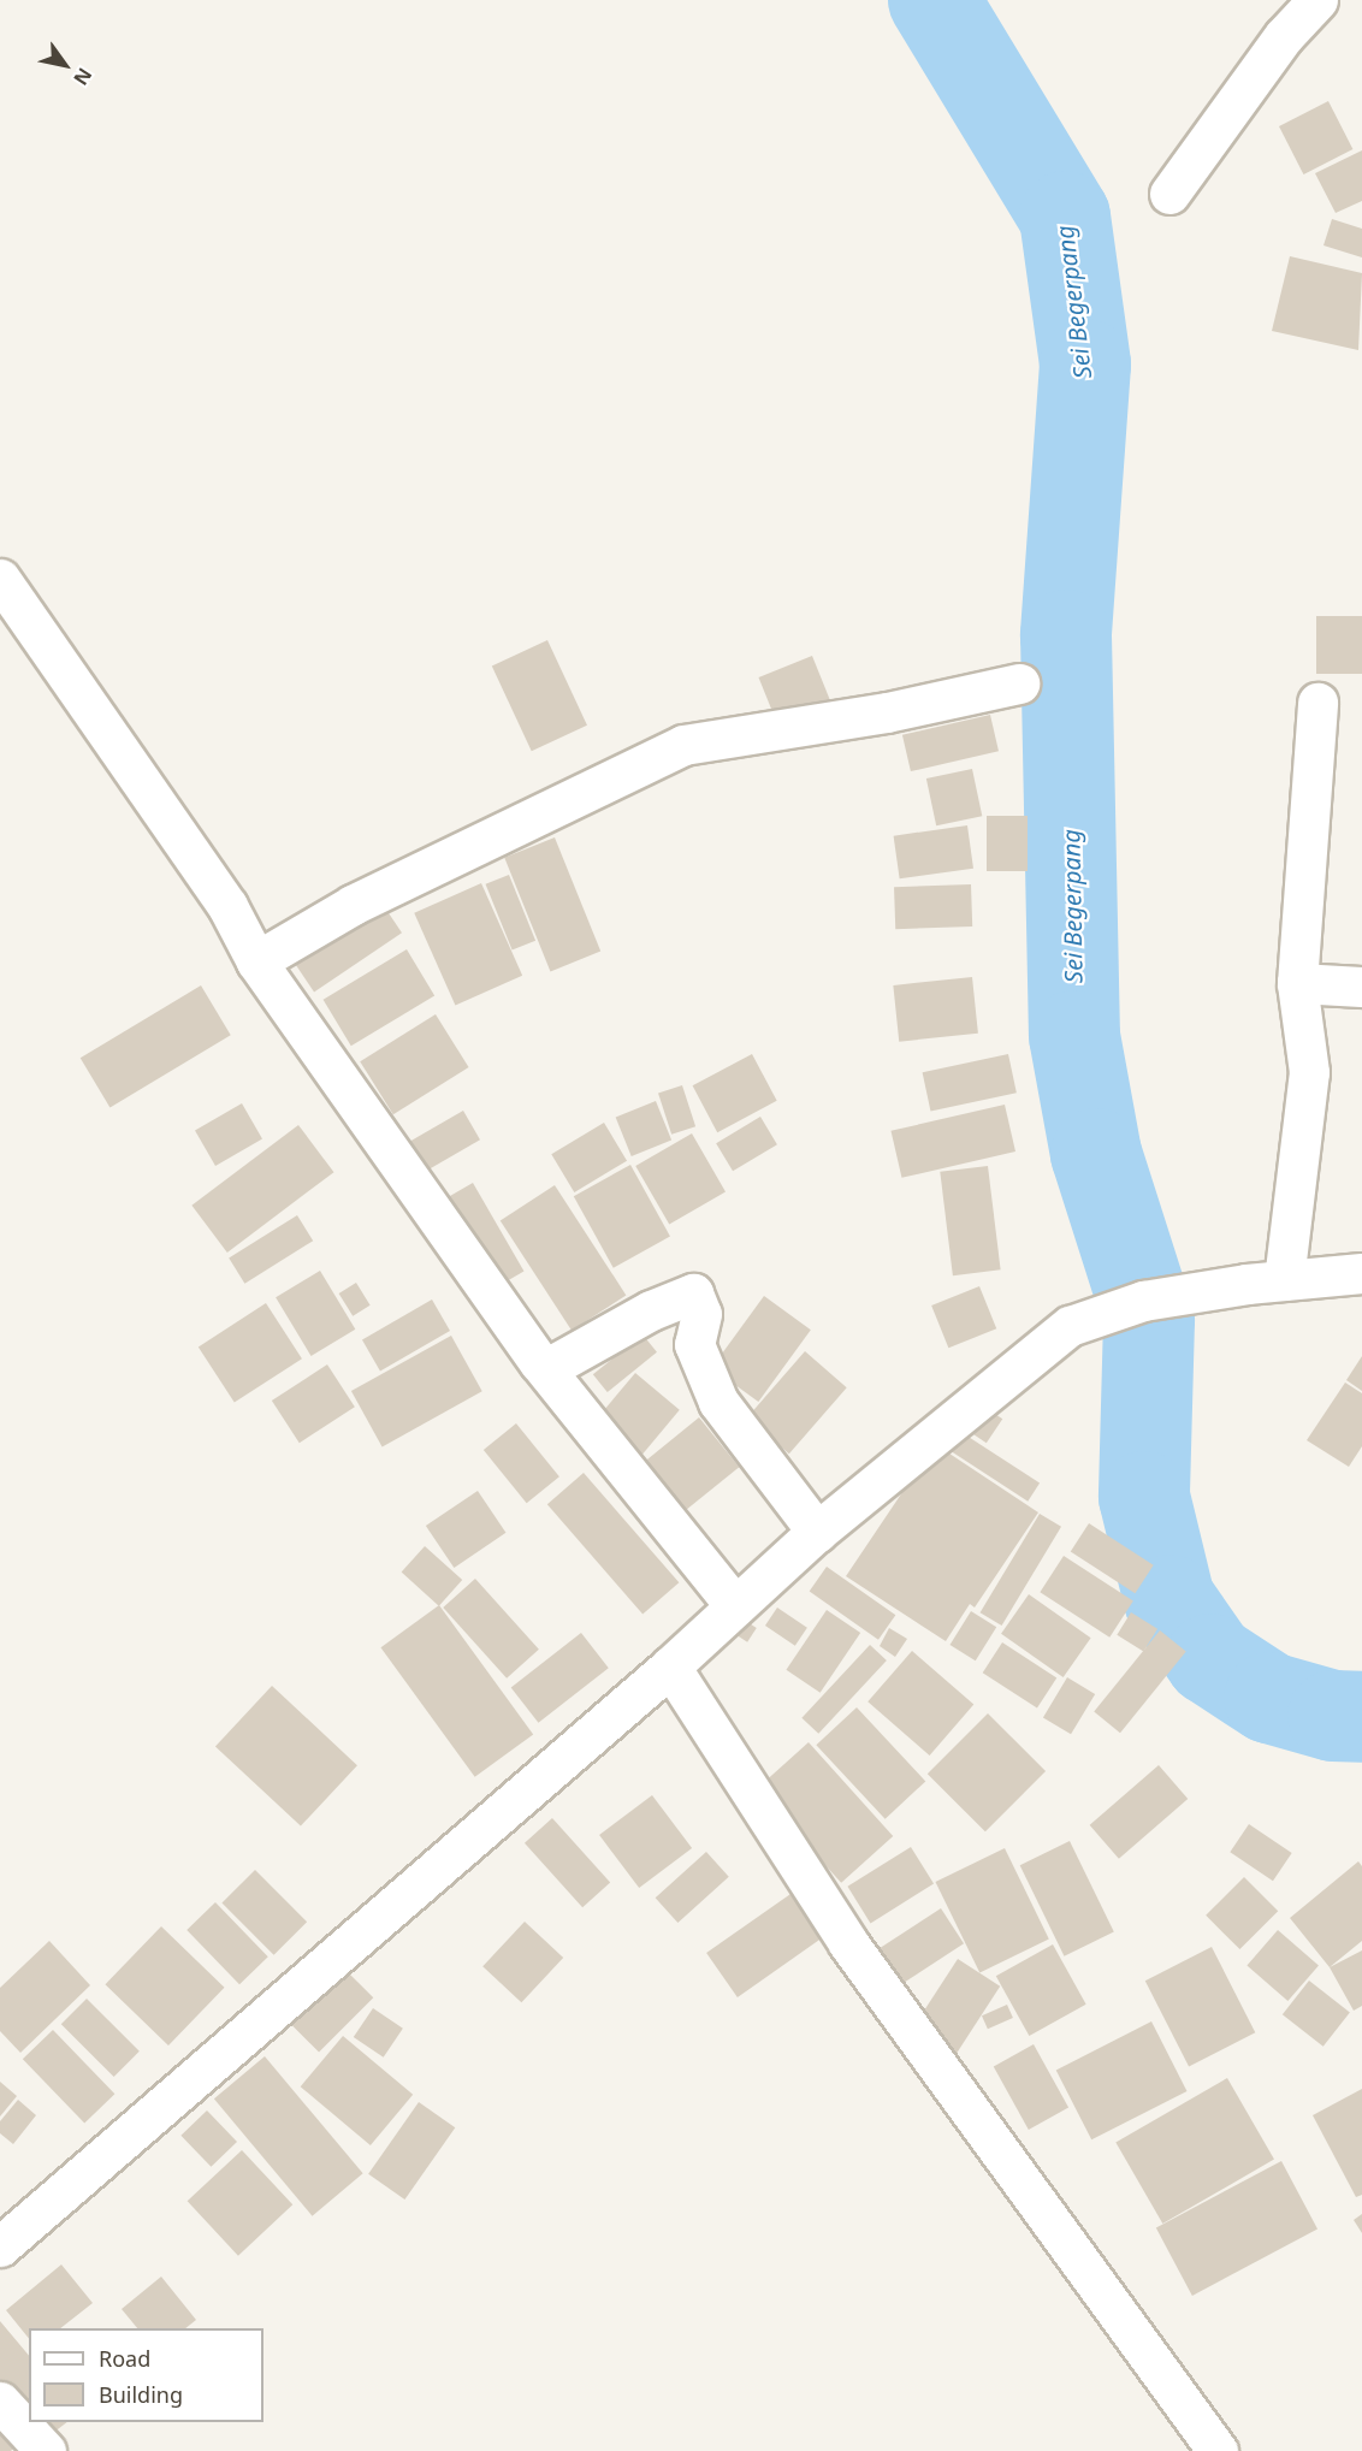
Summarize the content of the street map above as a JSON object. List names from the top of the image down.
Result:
{
  "water": ["Sei Begerpang"],
  "legend": ["Road", "Building"],
  "north": "bottom right"
}
